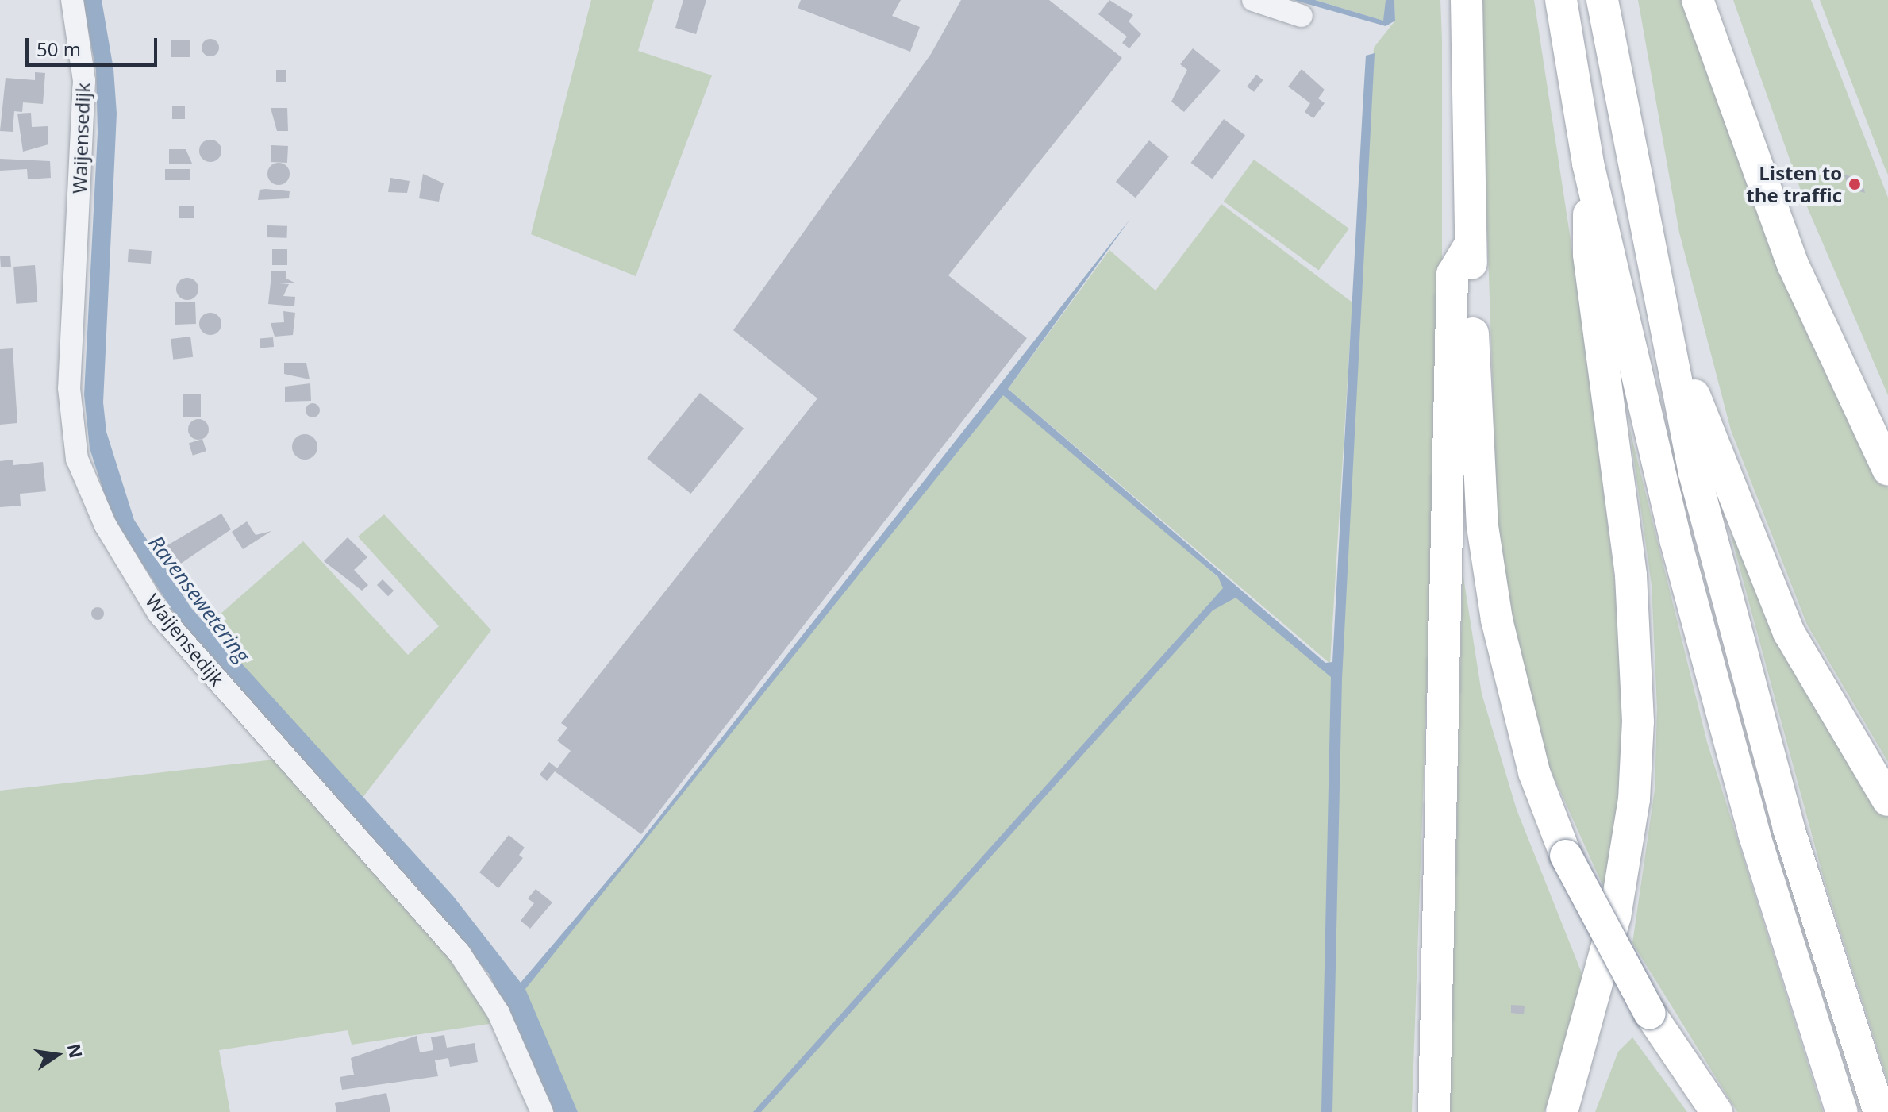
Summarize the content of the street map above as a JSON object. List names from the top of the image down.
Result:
{
  "streets": {
    "street": ["Waijensedijk"]
  },
  "water": ["Ravensewetering"],
  "places": ["Listen to the traffic"],
  "scale_bar": "50 m",
  "north": "right"
}
